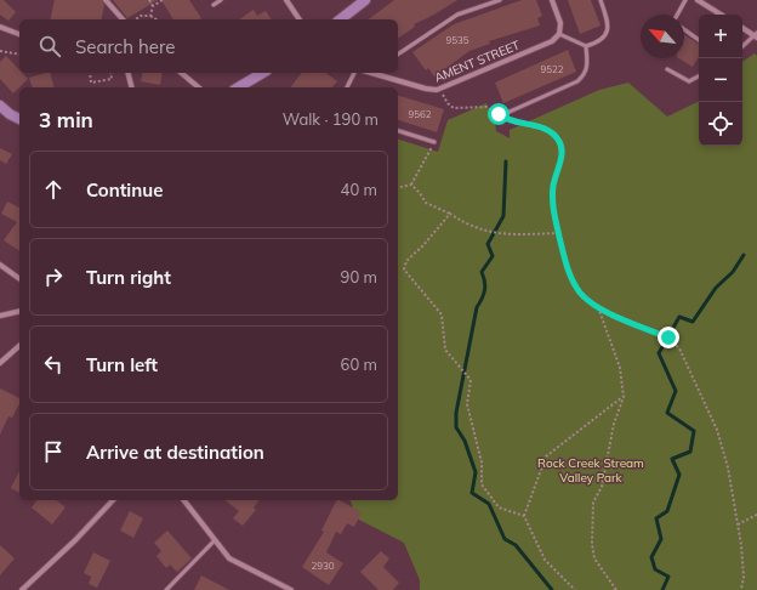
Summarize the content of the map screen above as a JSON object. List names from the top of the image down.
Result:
{
  "streets": {
    "street": ["AMENT STREET"]
  },
  "parks": ["Rock Creek Stream Valley Park"],
  "house_numbers": [
    "9535",
    "9522",
    "9562",
    "2930"
  ],
  "north": "top left",
  "page": {
    "map_buttons": ["+", "−"],
    "search": "Search here",
    "heading": ["3 min", "Walk · 190 m"],
    "list": [
      ["Continue", "40 m"],
      ["Turn right", "90 m"],
      ["Turn left", "60 m"],
      "Arrive at destination"
    ]
  }
}
